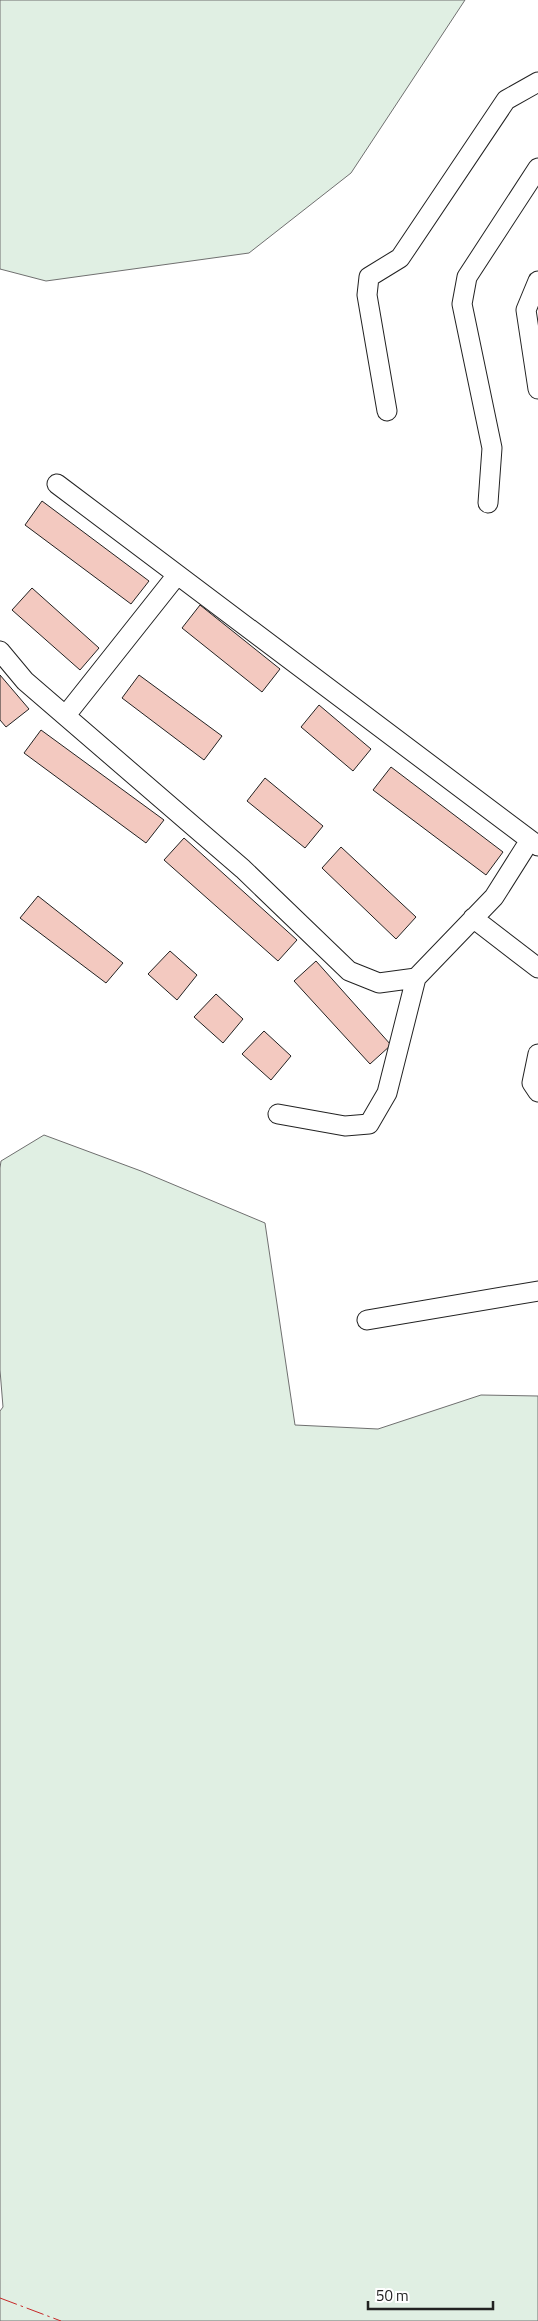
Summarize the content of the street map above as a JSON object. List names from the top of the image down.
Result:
{
  "scale_bar": "50 m"
}
